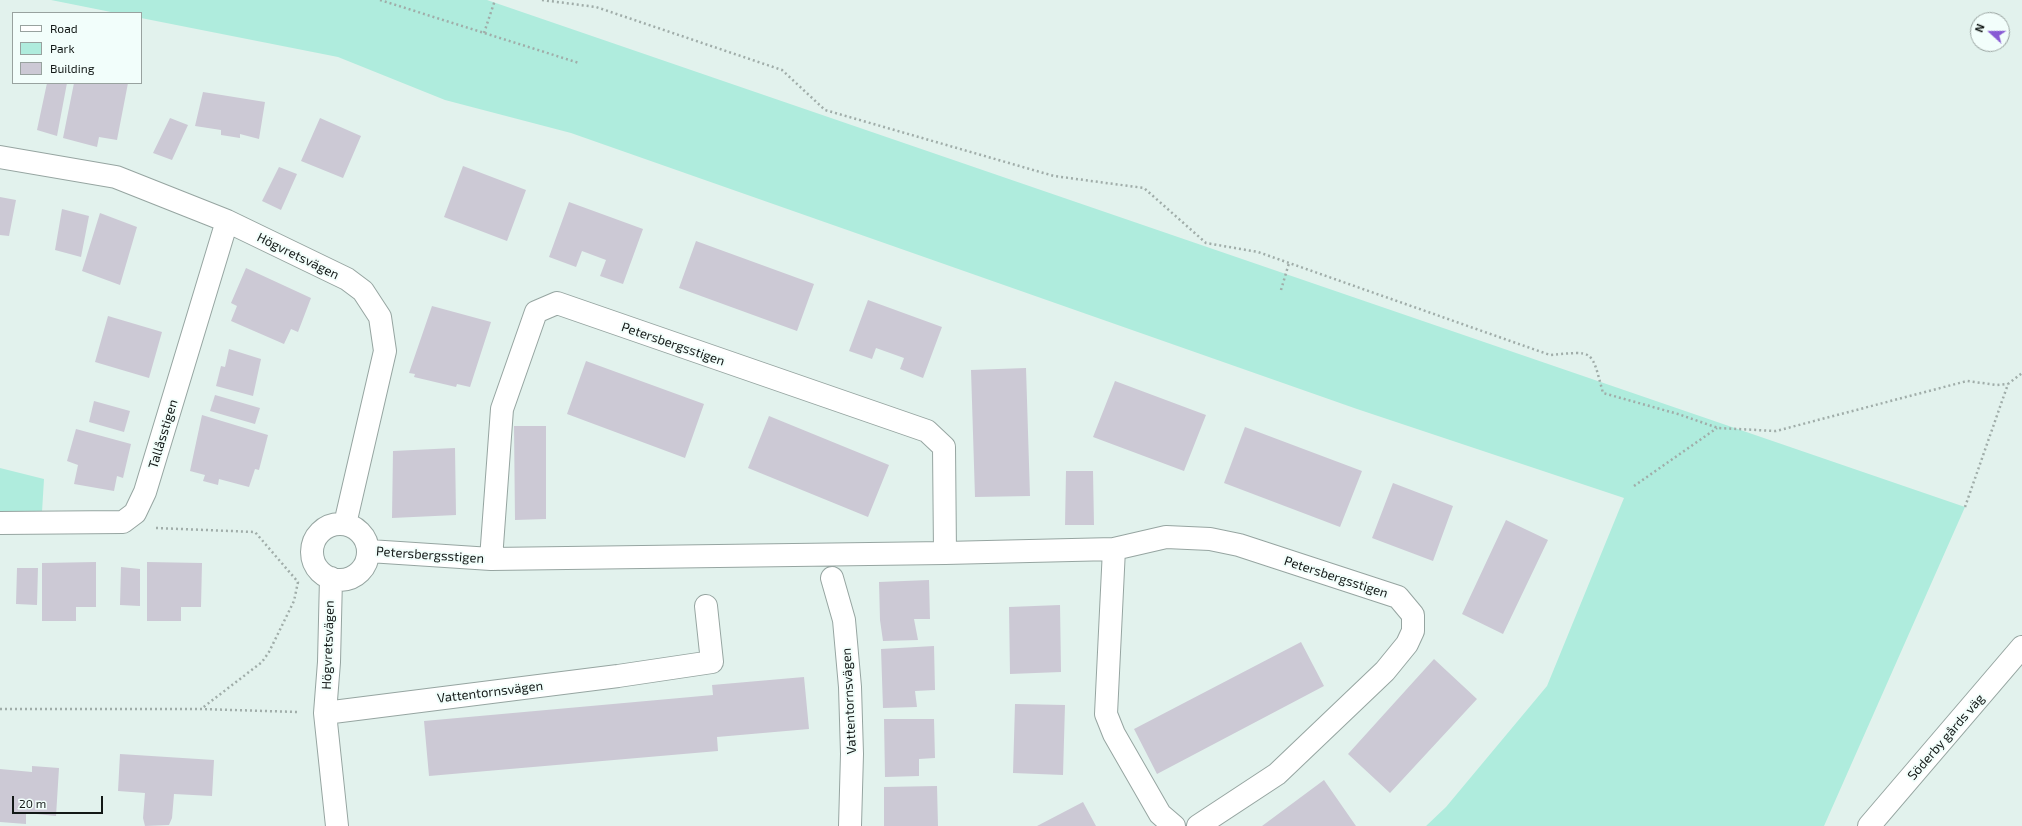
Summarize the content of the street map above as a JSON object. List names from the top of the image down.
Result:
{
  "streets": {
    "street": [
      "Högvretsvägen",
      "Petersbergsstigen",
      "Tallåsstigen",
      "Vattentornsvägen",
      "Söderby gårds väg"
    ]
  },
  "crossings": [
    ["Högvretsvägen", "Petersbergsstigen"],
    ["Högvretsvägen", "Tallåsstigen"],
    ["Högvretsvägen", "Vattentornsvägen"]
  ],
  "legend": ["Road", "Park", "Building"],
  "scale_bar": "20 m",
  "north": "left"
}
